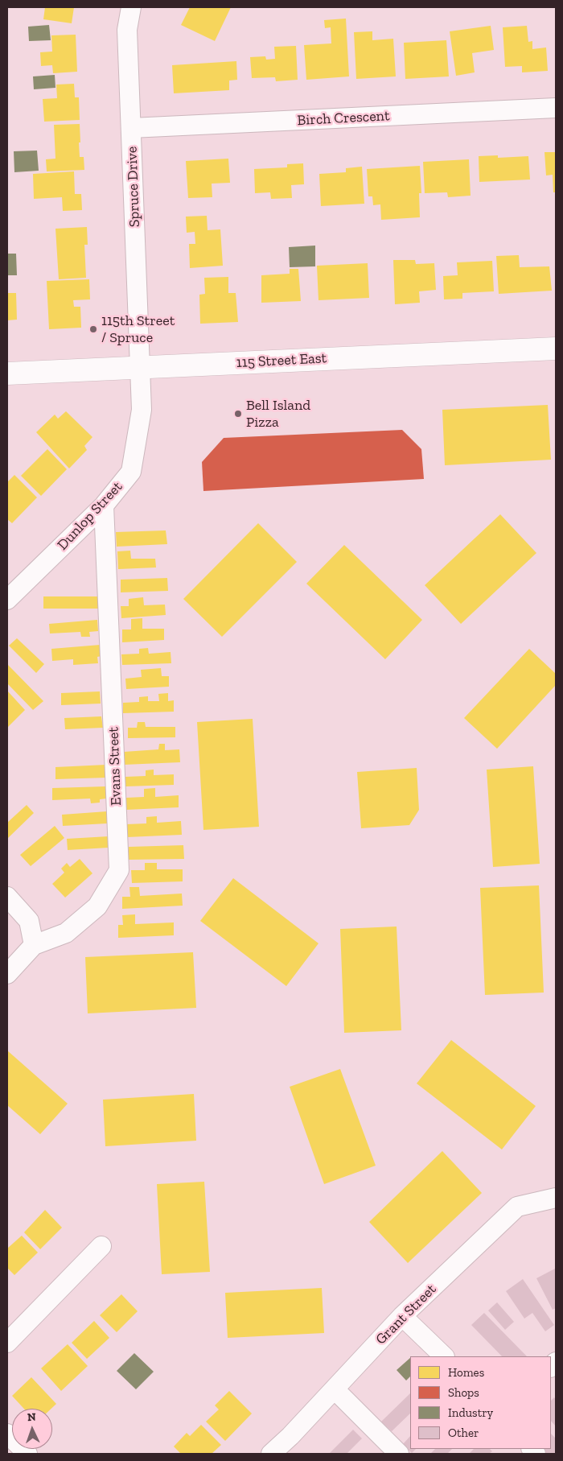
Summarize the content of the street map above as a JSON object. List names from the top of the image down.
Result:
{
  "streets": {
    "street": [
      "Birch Crescent",
      "Spruce Drive",
      "115 Street East",
      "Dunlop Street",
      "Evans Street",
      "Grant Street"
    ]
  },
  "crossings": [
    ["Birch Crescent", "Spruce Drive"],
    ["Spruce Drive", "115 Street East"],
    ["Spruce Drive", "Dunlop Street"],
    ["115 Street East", "Dunlop Street"],
    ["Dunlop Street", "Evans Street"]
  ],
  "places": ["115th Street / Spruce", "Bell Island Pizza"],
  "legend": [
    "Homes",
    "Shops",
    "Industry",
    "Other"
  ],
  "north": "top"
}
